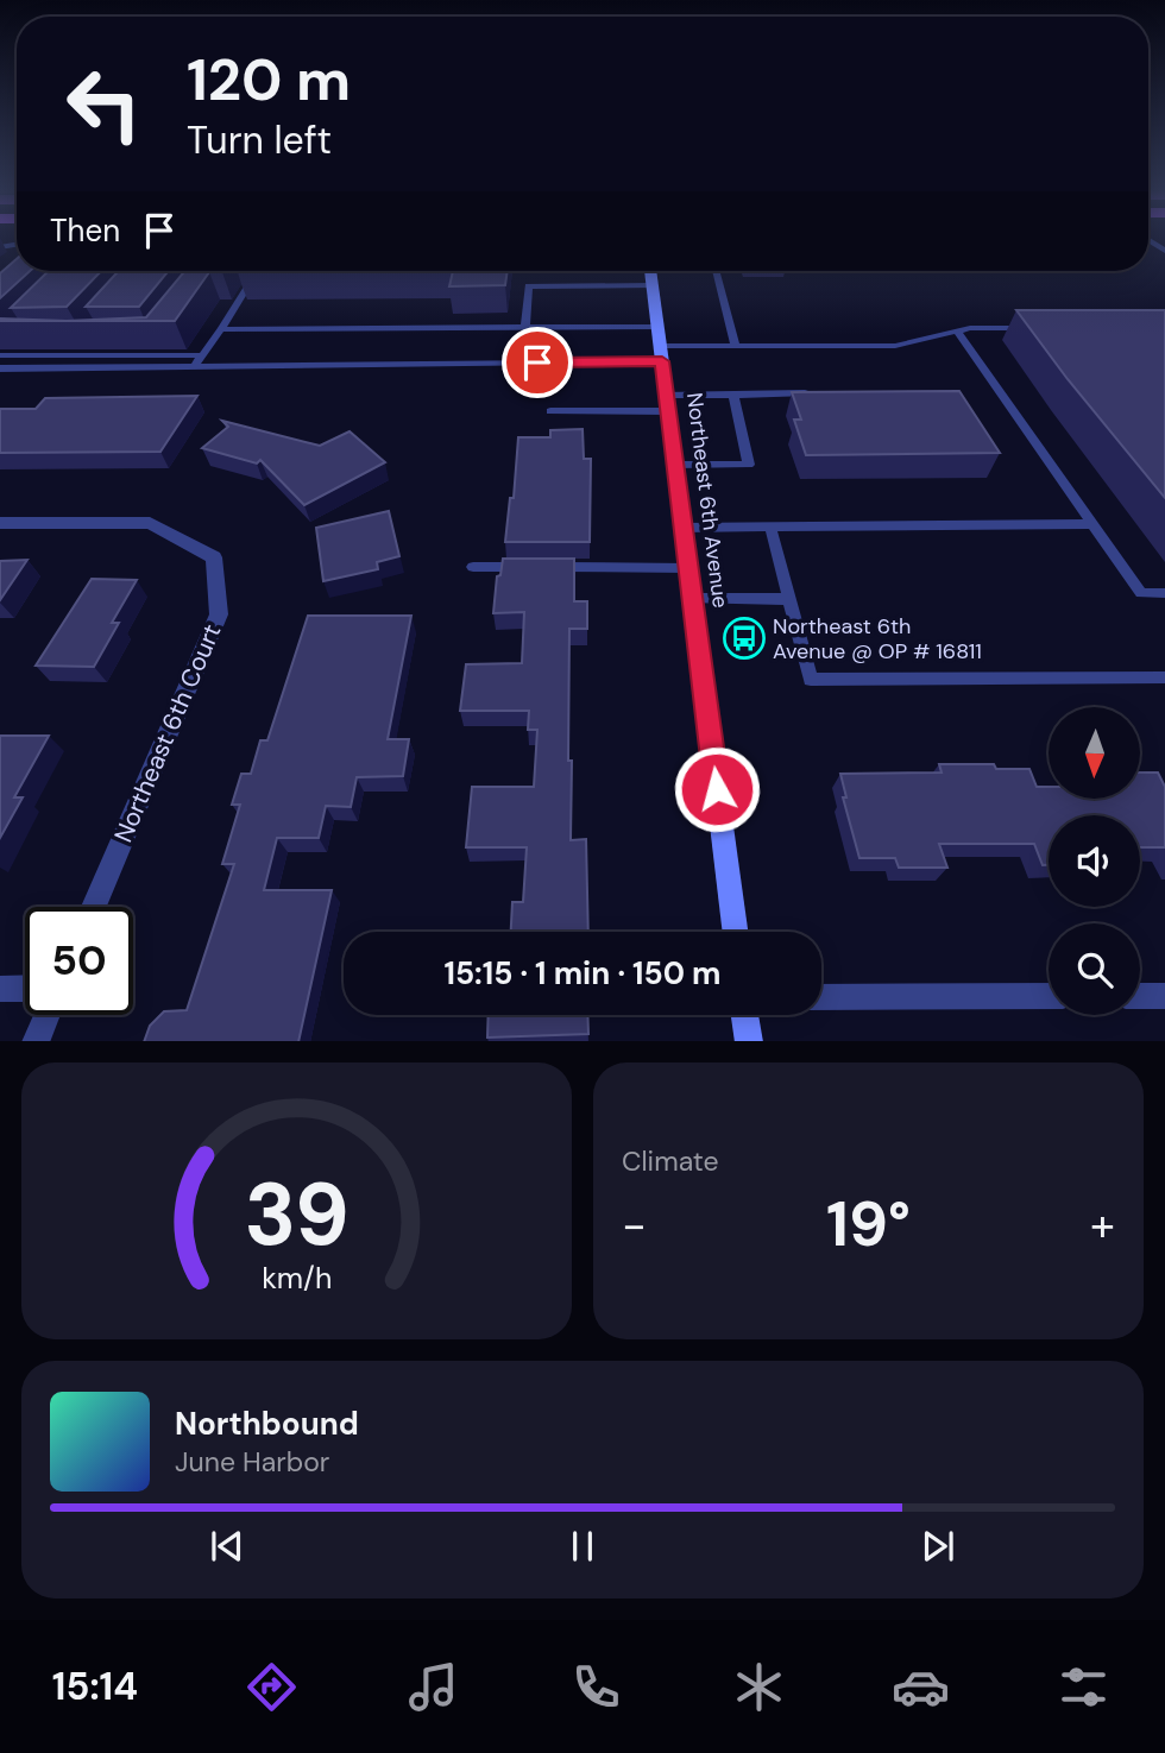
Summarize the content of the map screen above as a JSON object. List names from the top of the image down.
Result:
{
  "streets": {
    "main road": ["Northeast 6th Avenue"],
    "street": ["Northeast 6th Court"]
  },
  "places": {
    "bus stop": ["Northeast 6th Avenue @ OP # 16811"]
  },
  "north": "bottom",
  "page": {
    "turn": ["120 m", "Turn left"],
    "then": "Then",
    "limit": "50",
    "trip": "15:15 · 1 min · 150 m",
    "tile": "Climate",
    "heat": ["−", "19°", "+"],
    "song": ["Northbound", "June Harbor"],
    "tabs": "15:14",
    "gauge": ["39", "km/h"]
  }
}
